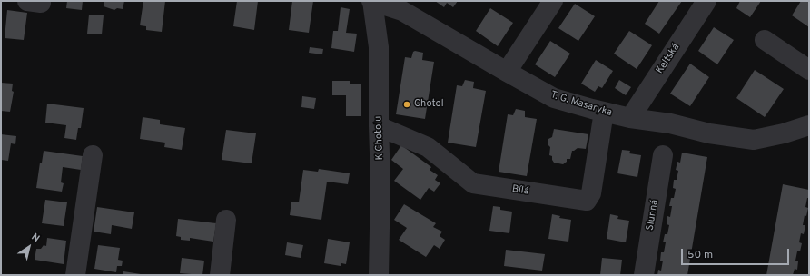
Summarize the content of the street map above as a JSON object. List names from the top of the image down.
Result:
{
  "streets": {
    "street": [
      "Keltská",
      "T. G. Masaryka",
      "K Chotolu",
      "Bílá",
      "Slunná"
    ]
  },
  "crossings": [
    ["Keltská", "T. G. Masaryka"],
    ["T. G. Masaryka", "K Chotolu"],
    ["T. G. Masaryka", "Bílá"],
    ["K Chotolu", "Bílá"]
  ],
  "places": ["Chotol"],
  "scale_bar": "50 m",
  "north": "top right"
}
